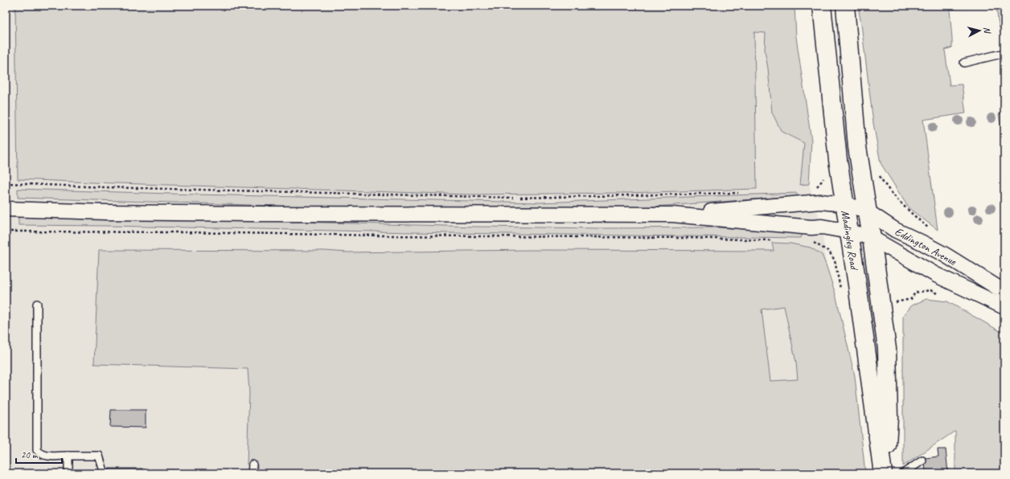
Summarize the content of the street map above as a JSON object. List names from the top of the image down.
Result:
{
  "streets": {
    "main road": ["Madingley Road"],
    "street": ["Eddington Avenue"]
  },
  "crossings": [
    ["Madingley Road", "Eddington Avenue"]
  ],
  "scale_bar": "20 m",
  "north": "right"
}
